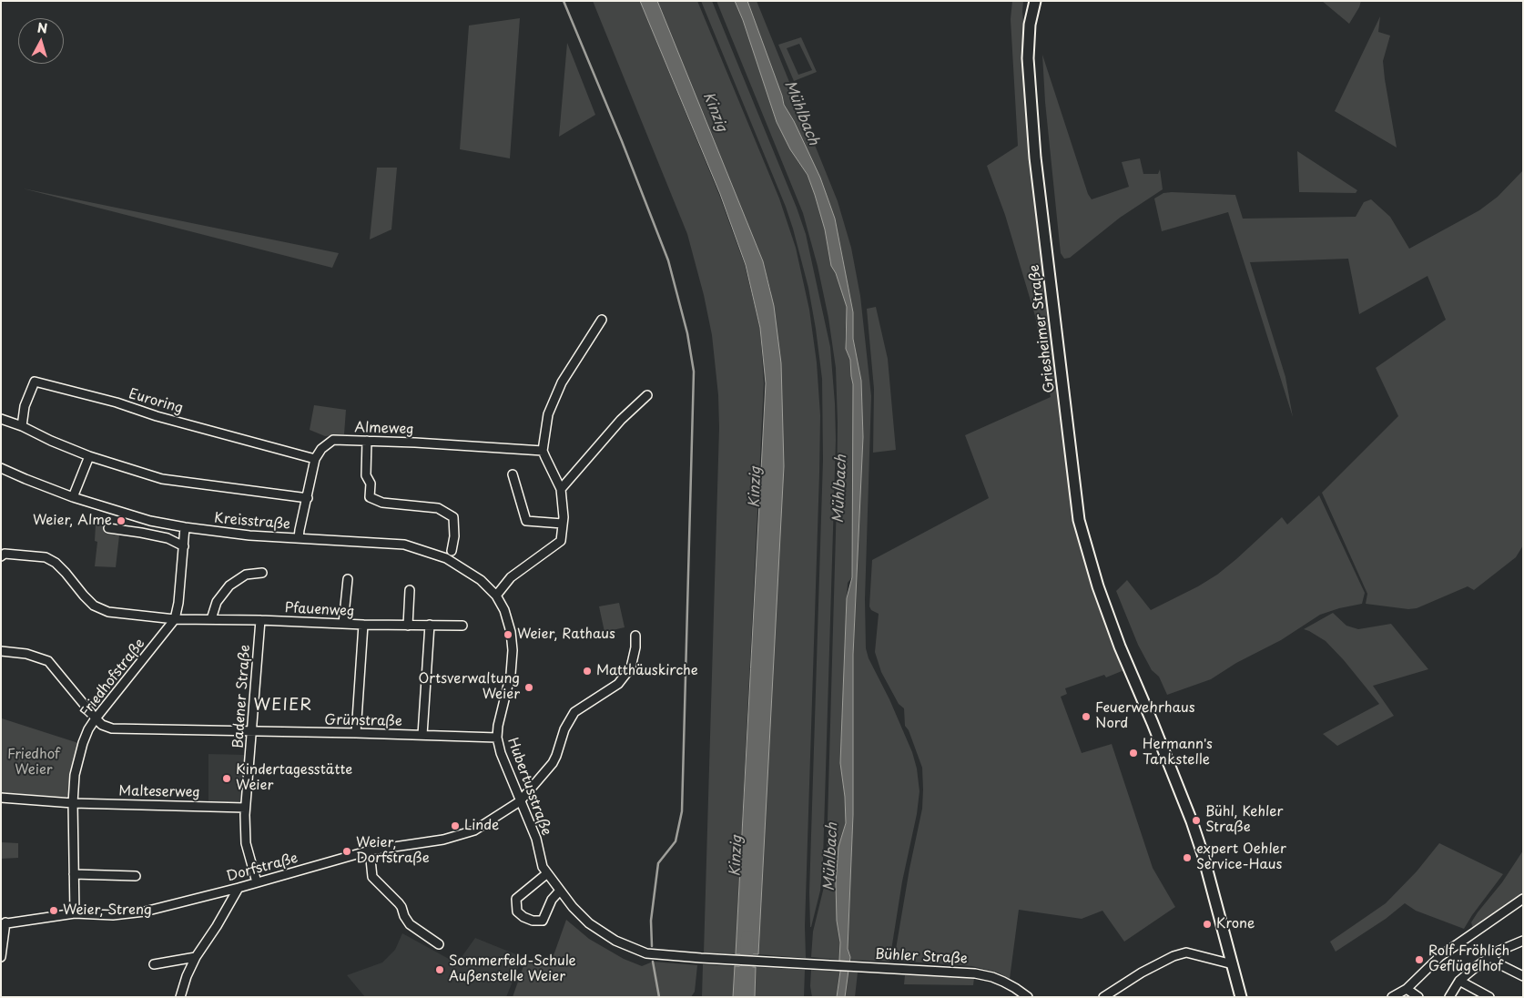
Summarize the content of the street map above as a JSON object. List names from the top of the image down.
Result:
{
  "streets": {
    "main road": ["Griesheimer Straße"],
    "street": [
      "Euroring",
      "Almeweg",
      "Kreisstraße",
      "Pfauenweg",
      "Friedhofstraße",
      "Badener Straße",
      "Grünstraße",
      "Hubertusstraße",
      "Malteserweg",
      "Dorfstraße",
      "Bühler Straße"
    ]
  },
  "crossings": [
    ["Euroring", "Almeweg"],
    ["Kreisstraße", "Friedhofstraße"],
    ["Kreisstraße", "Hubertusstraße"],
    ["Pfauenweg", "Friedhofstraße"],
    ["Pfauenweg", "Badener Straße"],
    ["Friedhofstraße", "Grünstraße"],
    ["Friedhofstraße", "Malteserweg"],
    ["Friedhofstraße", "Dorfstraße"],
    ["Badener Straße", "Grünstraße"],
    ["Badener Straße", "Malteserweg"],
    ["Badener Straße", "Dorfstraße"],
    ["Grünstraße", "Hubertusstraße"],
    ["Hubertusstraße", "Dorfstraße"],
    ["Hubertusstraße", "Bühler Straße"]
  ],
  "districts": ["WEIER"],
  "water": ["Kinzig", "Mühlbach"],
  "parks": ["Friedhof Weier"],
  "places": [
    "Weier, Alme",
    "Weier, Rathaus",
    "Matthäuskirche",
    "Ortsverwaltung Weier",
    "Feuerwehrhaus Nord",
    "Hermann's Tankstelle",
    "Kindertagesstätte Weier",
    "Bühl, Kehler Straße",
    "Linde",
    "Weier, Dorfstraße",
    "expert Oehler Service-Haus",
    "Weier, Streng",
    "Krone",
    "Rolf Fröhlich Geflügelhof",
    "Sommerfeld-Schule Außenstelle Weier"
  ],
  "north": "top"
}
